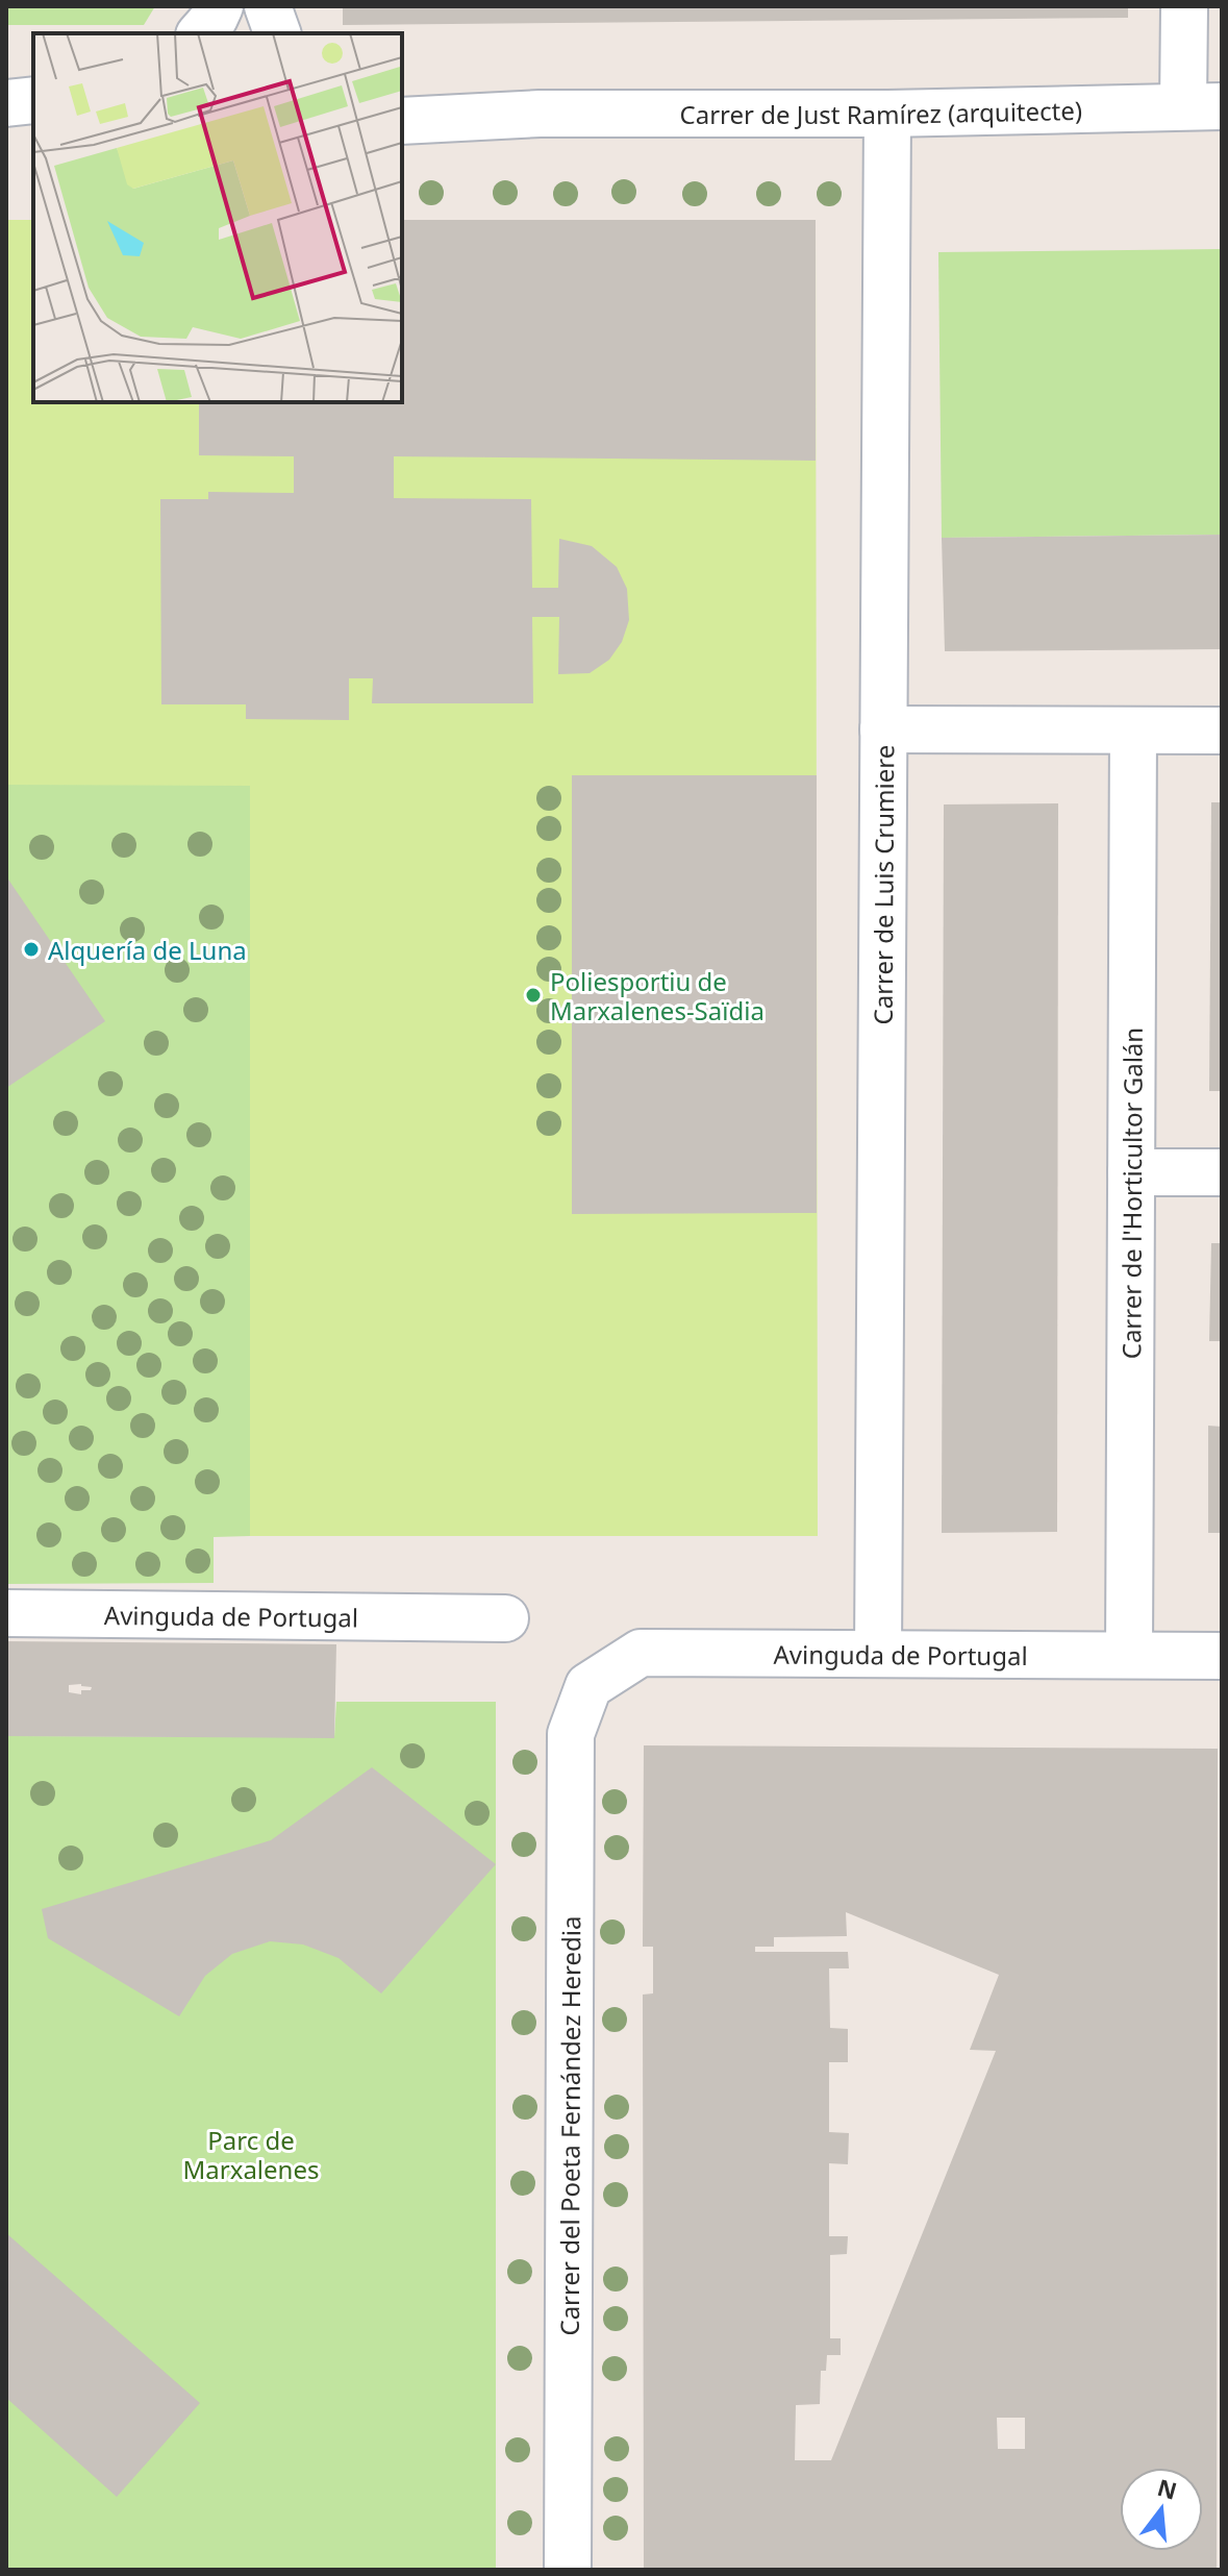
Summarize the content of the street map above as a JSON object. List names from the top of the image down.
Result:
{
  "streets": {
    "street": [
      "Carrer de Just Ramírez (arquitecte)",
      "Carrer de Luis Crumiere",
      "Carrer de l'Horticultor Galán",
      "Avinguda de Portugal",
      "Carrer del Poeta Fernández Heredia"
    ]
  },
  "crossings": [
    ["Carrer de Just Ramírez (arquitecte)", "Carrer de Luis Crumiere"],
    ["Carrer de Luis Crumiere", "Avinguda de Portugal"],
    ["Carrer de l'Horticultor Galán", "Avinguda de Portugal"],
    ["Avinguda de Portugal", "Carrer del Poeta Fernández Heredia"]
  ],
  "parks": ["Parc de Marxalenes"],
  "places": ["Alquería de Luna", "Poliesportiu de Marxalenes-Saïdia"],
  "north": "top"
}
